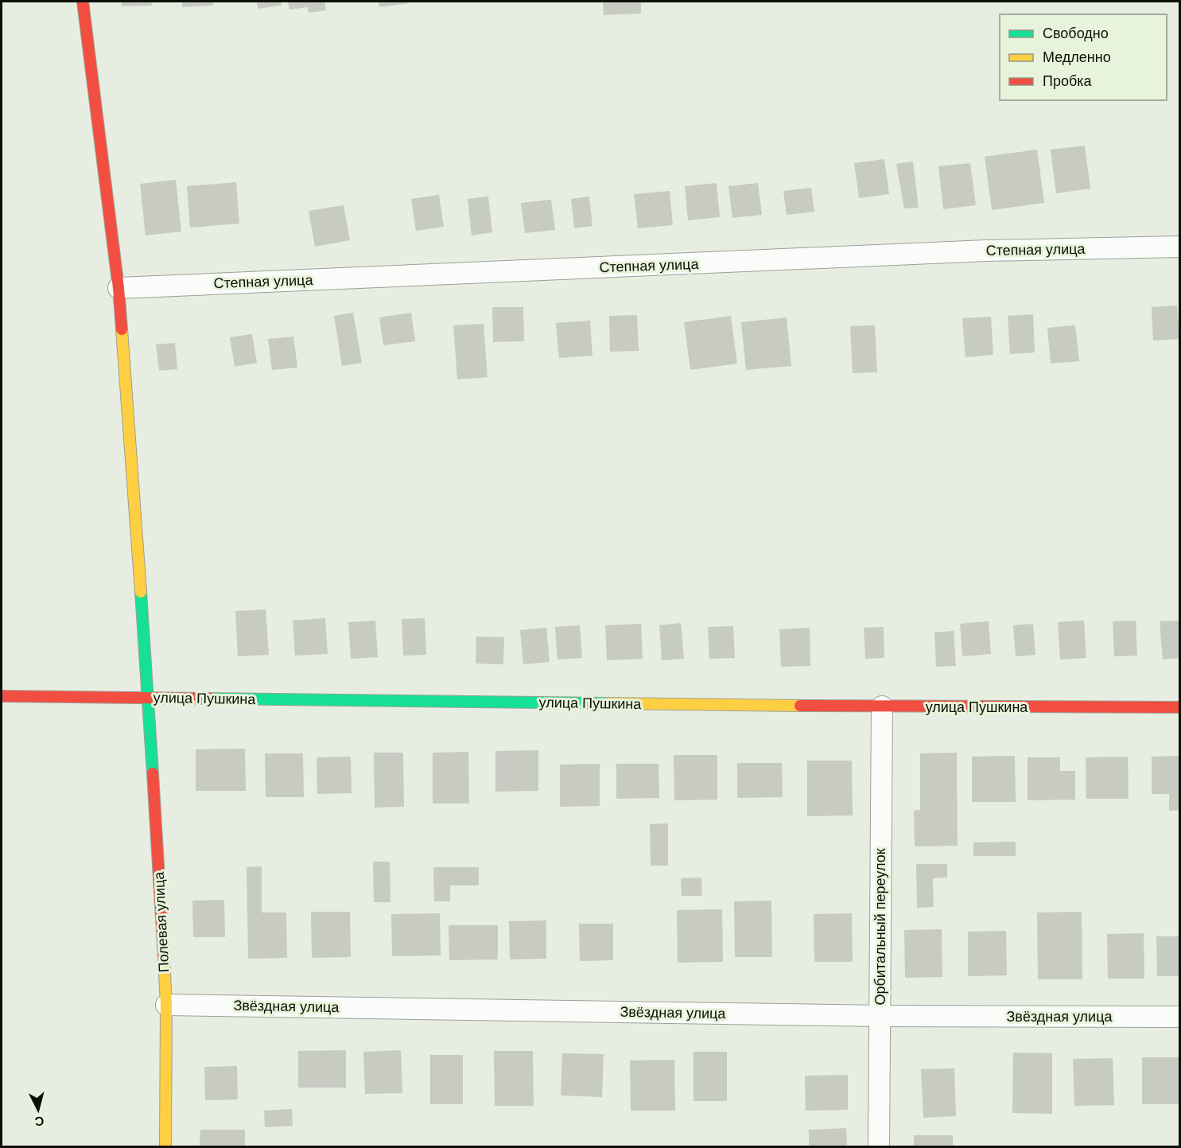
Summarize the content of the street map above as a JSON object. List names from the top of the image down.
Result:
{
  "streets": {
    "street": [
      "Степная улица",
      "улица Пушкина",
      "Полевая улица",
      "Орбитальный переулок",
      "Звёздная улица"
    ]
  },
  "crossings": [
    ["Степная улица", "Полевая улица"],
    ["улица Пушкина", "Полевая улица"],
    ["улица Пушкина", "Орбитальный переулок"],
    ["Полевая улица", "Звёздная улица"],
    ["Орбитальный переулок", "Звёздная улица"]
  ],
  "legend": ["Свободно", "Медленно", "Пробка"],
  "north": "bottom"
}
